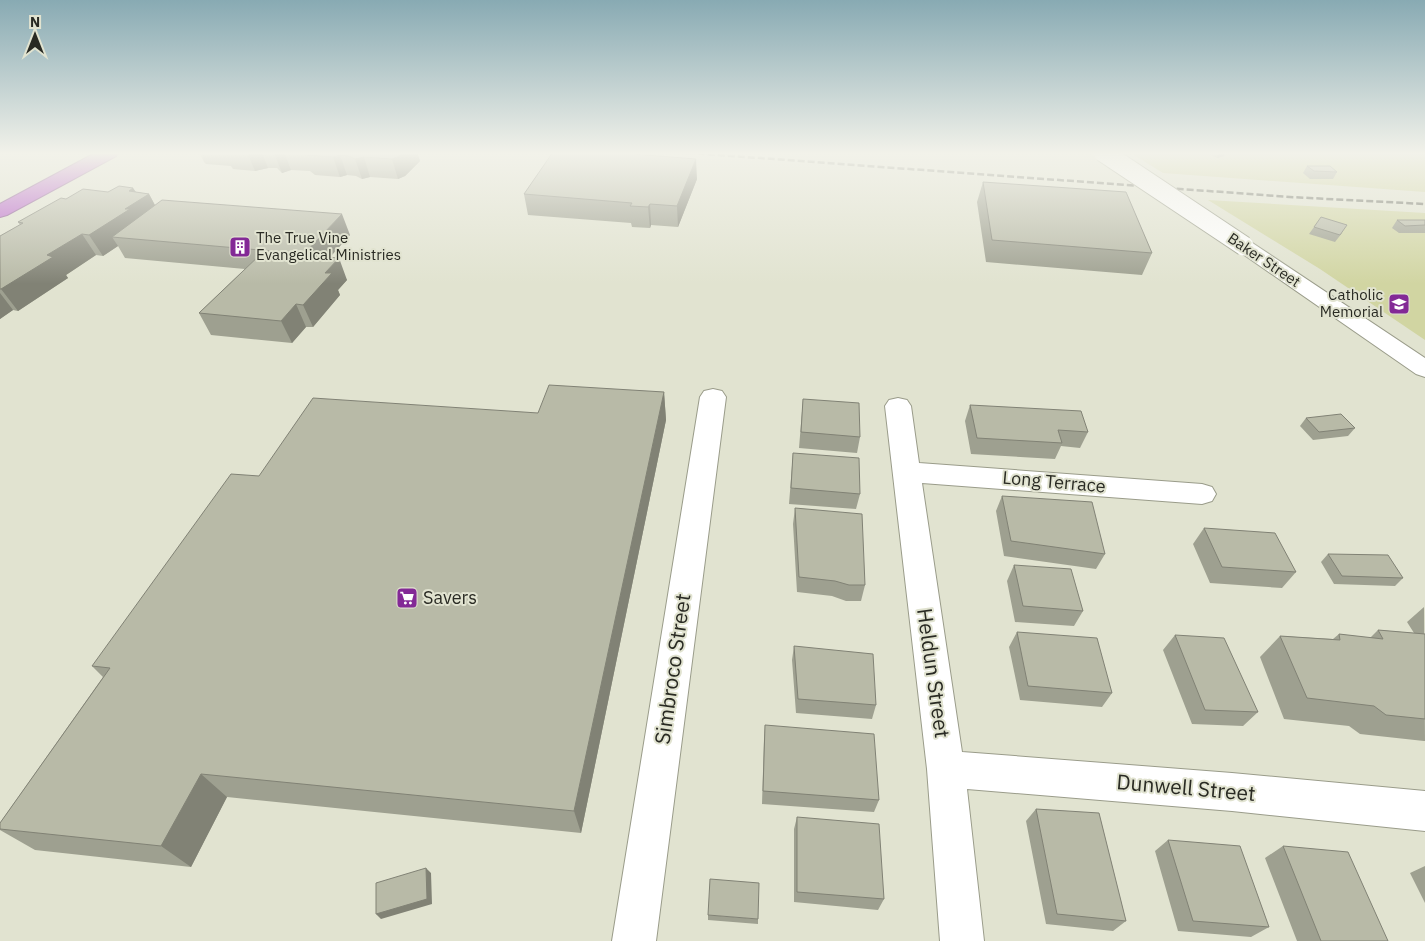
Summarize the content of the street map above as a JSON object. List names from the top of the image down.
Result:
{
  "streets": {
    "street": [
      "Baker Street",
      "Long Terrace",
      "Simbroco Street",
      "Heldun Street",
      "Dunwell Street"
    ]
  },
  "crossings": [
    ["Long Terrace", "Heldun Street"],
    ["Heldun Street", "Dunwell Street"]
  ],
  "places": {
    "building": ["The True Vine Evangelical Ministries"],
    "school or university": ["Catholic Memorial"],
    "supermarket": ["Savers"]
  },
  "north": "top"
}
